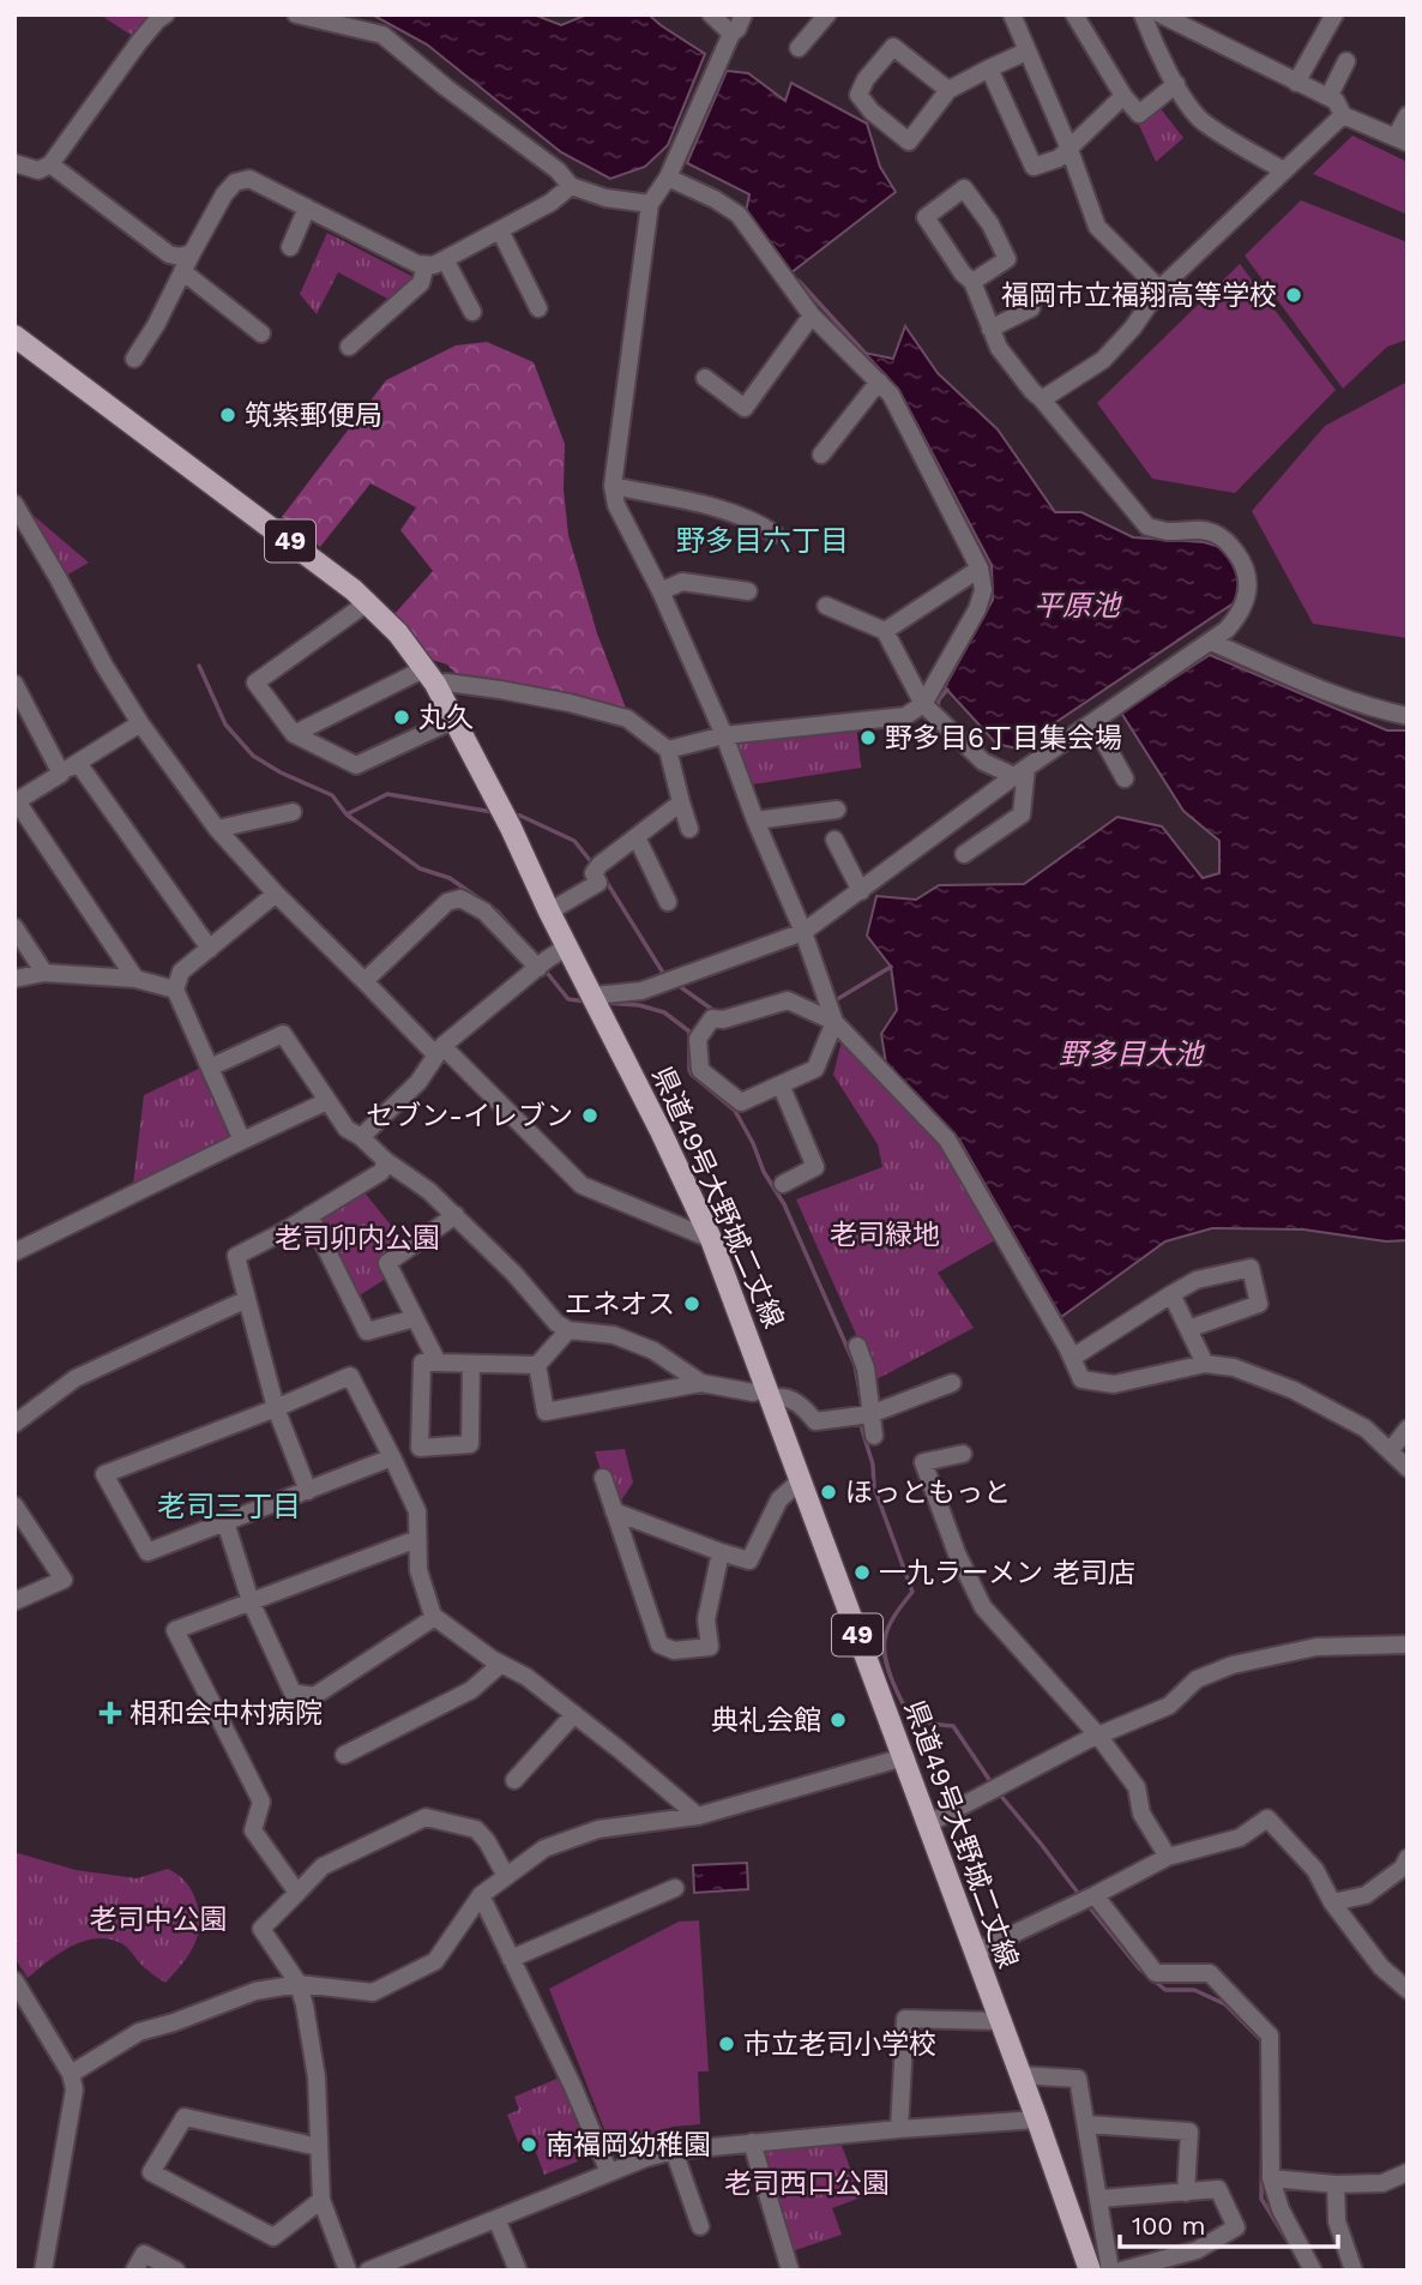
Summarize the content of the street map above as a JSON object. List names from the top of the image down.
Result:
{
  "streets": {
    "main road": ["49", "県道49号大野城二丈線"]
  },
  "districts": ["野多目六丁目", "老司三丁目"],
  "water": ["平原池", "野多目大池"],
  "parks": [
    "老司緑地",
    "老司卯内公園",
    "老司中公園",
    "老司西口公園"
  ],
  "places": {
    "other": [
      "福岡市立福翔高等学校",
      "筑紫郵便局",
      "丸久",
      "野多目6丁目集会場",
      "セブン-イレブン",
      "エネオス",
      "ほっともっと",
      "一九ラーメン 老司店",
      "典礼会館",
      "市立老司小学校",
      "南福岡幼稚園"
    ],
    "health": ["相和会中村病院"]
  },
  "scale_bar": "100 m"
}
